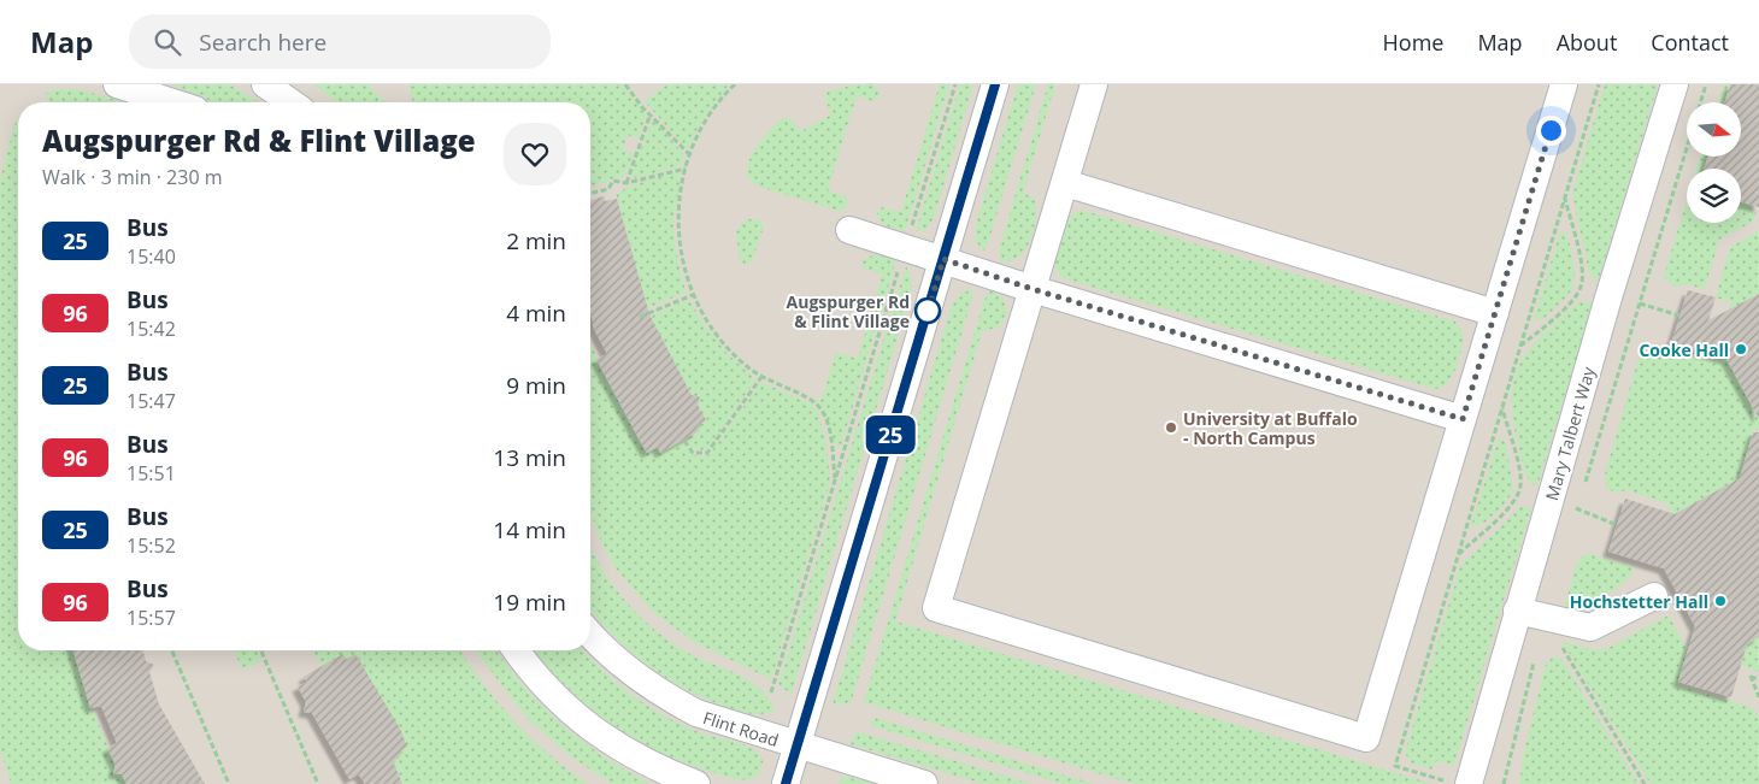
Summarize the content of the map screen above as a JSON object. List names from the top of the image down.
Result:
{
  "streets": {
    "street": ["Mary Talbert Way", "Flint Road"]
  },
  "places": [
    "Augspurger Rd & Flint Village",
    "Cooke Hall",
    "University at Buffalo - North Campus",
    "Hochstetter Hall"
  ],
  "lines": ["bus line 25"],
  "north": "right",
  "page": {
    "header": "Map",
    "search": "Search here",
    "nav": [
      "Home",
      "Map",
      "About",
      "Contact"
    ],
    "on_map": "25",
    "heading": ["Augspurger Rd & Flint Village", "Walk · 3 min · 230 m"],
    "list": [
      {
        "mark": "25",
        "name": "Bus",
        "note": "15:40",
        "value": "2 min"
      },
      {
        "mark": "96",
        "name": "Bus",
        "note": "15:42",
        "value": "4 min"
      },
      {
        "mark": "25",
        "name": "Bus",
        "note": "15:47",
        "value": "9 min"
      },
      {
        "mark": "96",
        "name": "Bus",
        "note": "15:51",
        "value": "13 min"
      },
      {
        "mark": "25",
        "name": "Bus",
        "note": "15:52",
        "value": "14 min"
      },
      {
        "mark": "96",
        "name": "Bus",
        "note": "15:57",
        "value": "19 min"
      }
    ]
  }
}
